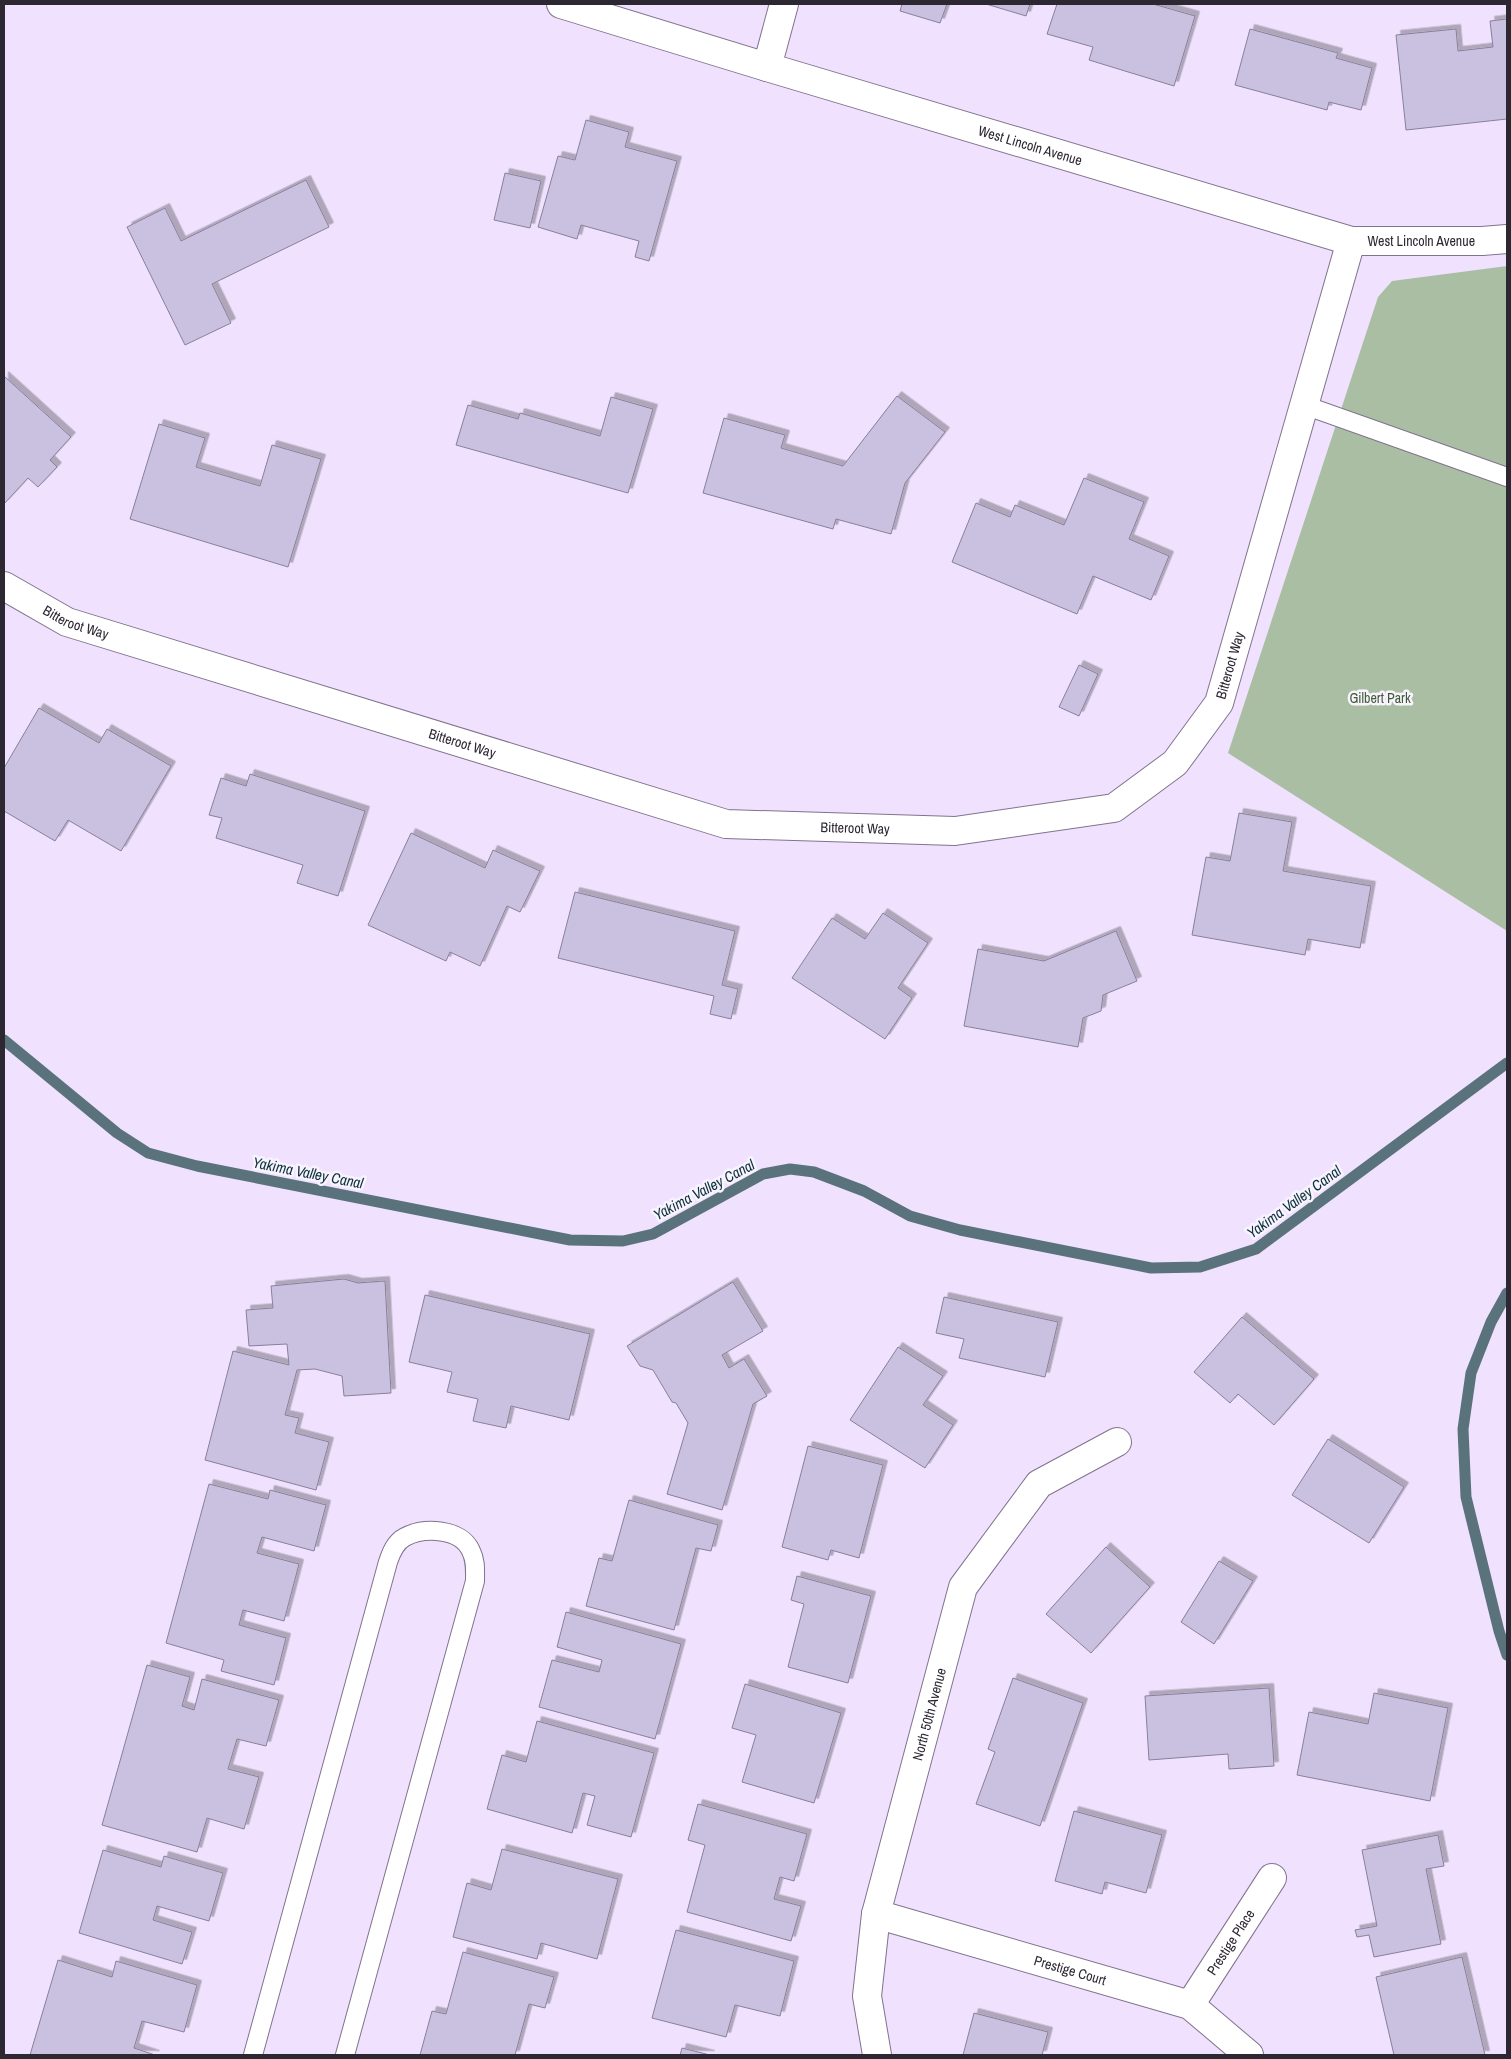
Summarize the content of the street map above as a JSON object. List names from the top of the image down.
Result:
{
  "streets": {
    "street": [
      "West Lincoln Avenue",
      "Bitteroot Way",
      "North 50th Avenue",
      "Prestige Place",
      "Prestige Court"
    ]
  },
  "crossings": [
    ["West Lincoln Avenue", "Bitteroot Way"],
    ["North 50th Avenue", "Prestige Court"],
    ["Prestige Place", "Prestige Court"]
  ],
  "water": ["Yakima Valley Canal"],
  "parks": ["Gilbert Park"]
}
